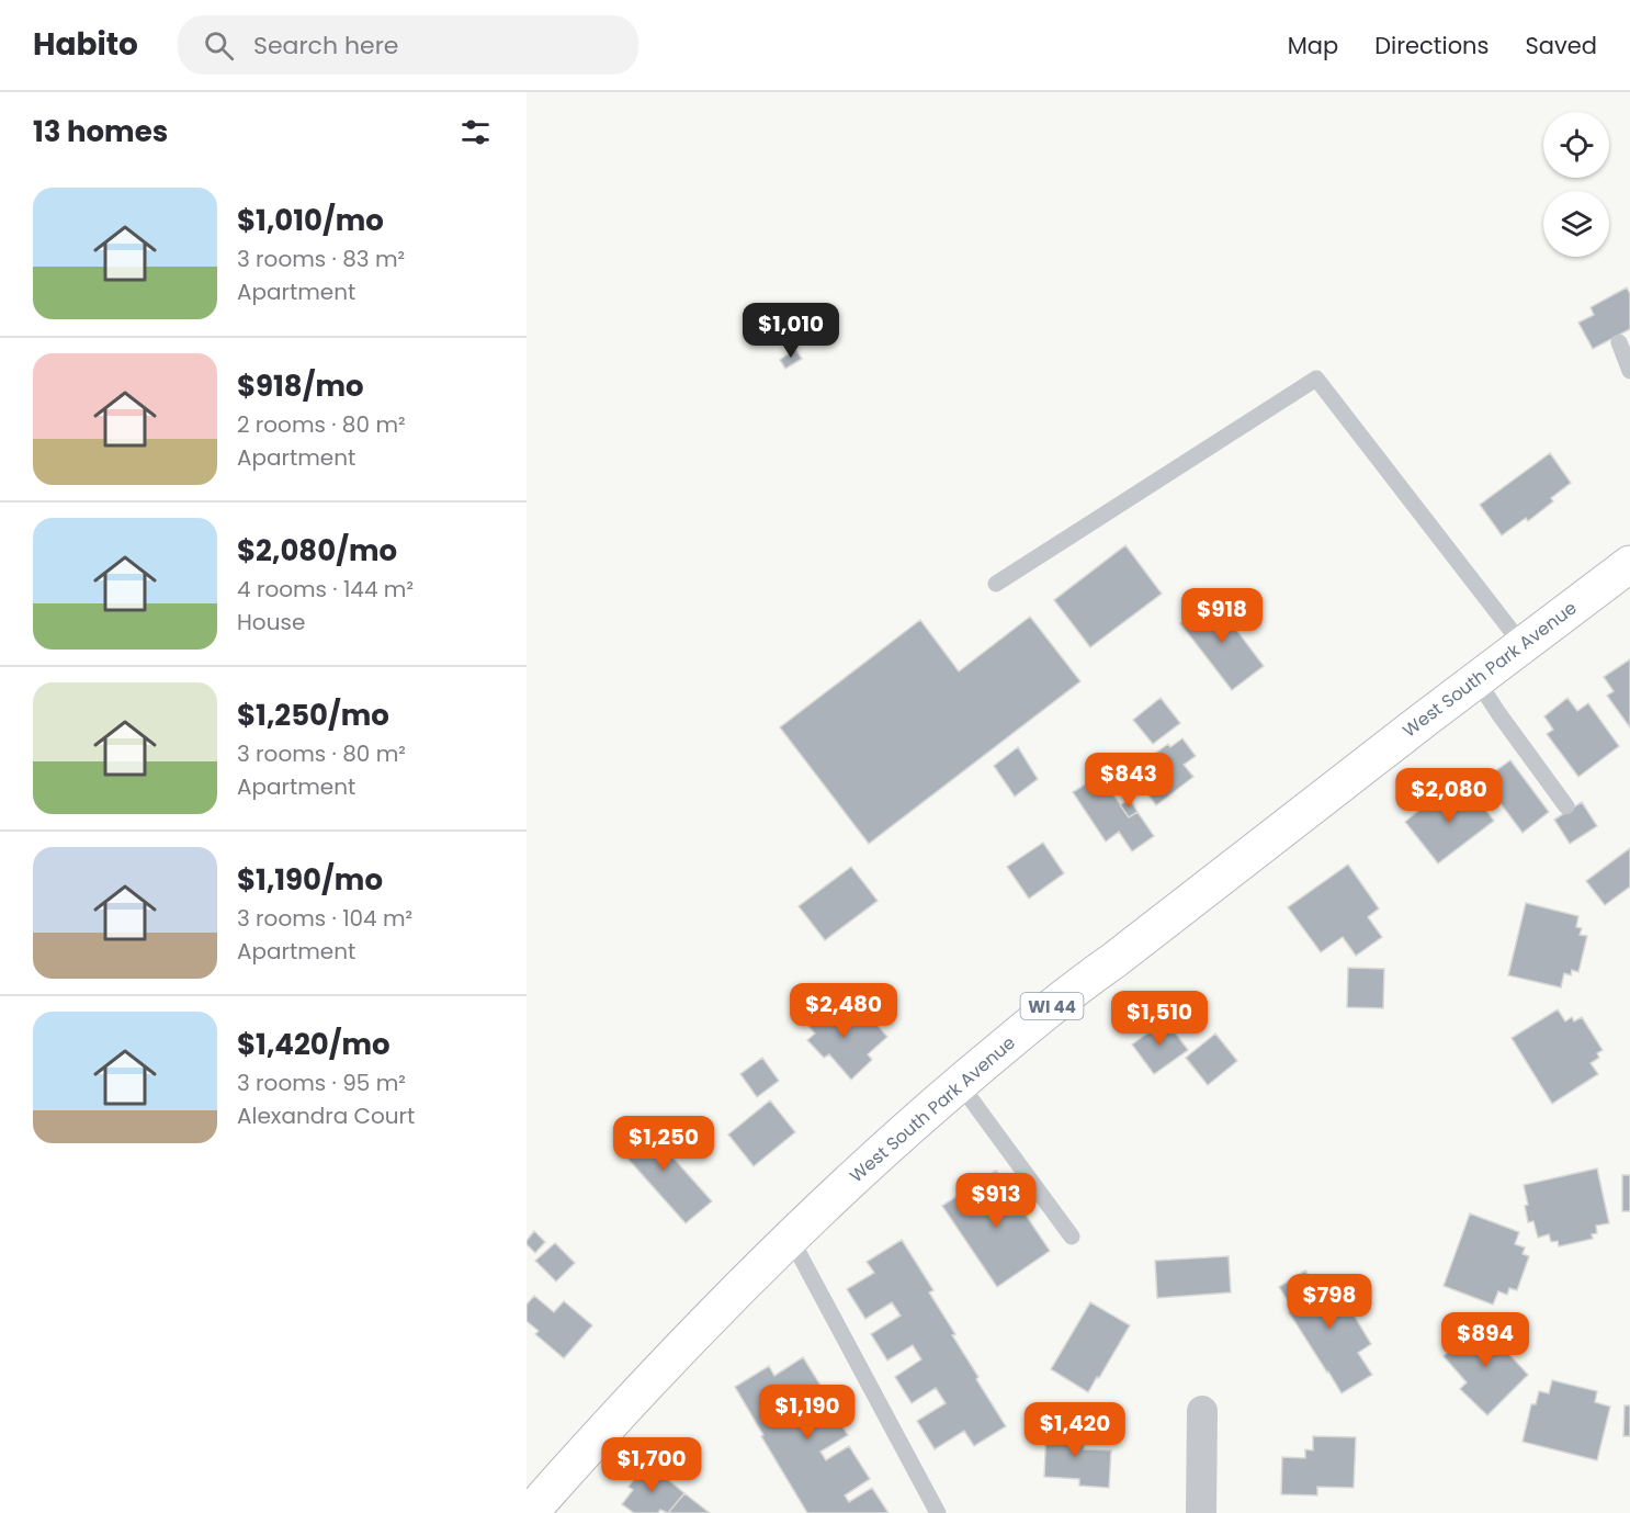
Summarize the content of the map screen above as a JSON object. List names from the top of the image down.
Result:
{
  "streets": {
    "main road": ["West South Park Avenue", "WI 44"]
  },
  "page": {
    "header": "Habito",
    "search": "Search here",
    "nav": ["Map", "Directions", "Saved"],
    "heading": "13 homes",
    "list": [
      {
        "name": "$1,010/mo",
        "note": "3 rooms · 83 m² · Apartment"
      },
      {
        "name": "$918/mo",
        "note": "2 rooms · 80 m² · Apartment"
      },
      {
        "name": "$2,080/mo",
        "note": "4 rooms · 144 m² · House"
      },
      {
        "name": "$1,250/mo",
        "note": "3 rooms · 80 m² · Apartment"
      },
      {
        "name": "$1,190/mo",
        "note": "3 rooms · 104 m² · Apartment"
      },
      {
        "name": "$1,420/mo",
        "note": "3 rooms · 95 m² · Alexandra Court"
      }
    ],
    "price": [
      "$1,010",
      "$918",
      "$843",
      "$2,080",
      "$2,480",
      "$1,510",
      "$1,250",
      "$913",
      "$798",
      "$894",
      "$1,190",
      "$1,420",
      "$1,700"
    ]
  }
}
